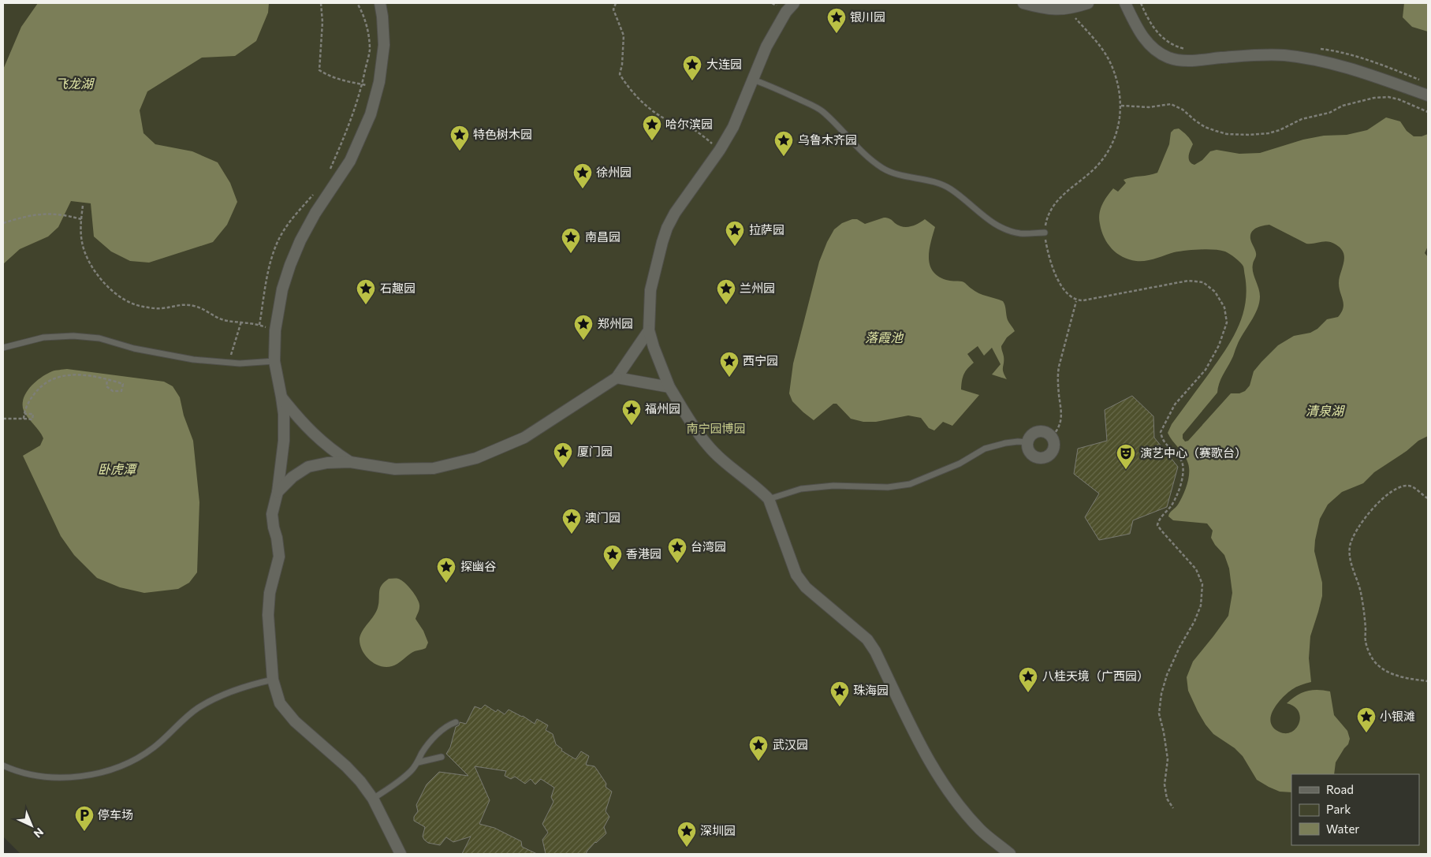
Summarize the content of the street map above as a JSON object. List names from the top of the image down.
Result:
{
  "water": [
    "飞龙湖",
    "落霞池",
    "清泉湖",
    "卧虎潭"
  ],
  "parks": ["南宁园博园"],
  "places": {
    "place": [
      "银川园",
      "大连园",
      "哈尔滨园",
      "特色树木园",
      "乌鲁木齐园",
      "徐州园",
      "拉萨园",
      "南昌园",
      "石趣园",
      "兰州园",
      "郑州园",
      "西宁园",
      "福州园",
      "厦门园",
      "澳门园",
      "台湾园",
      "香港园",
      "探幽谷",
      "八桂天境（广西园）",
      "珠海园",
      "小银滩",
      "武汉园",
      "深圳园"
    ],
    "theatre": ["演艺中心（赛歌台）"],
    "parking": ["停车场"]
  },
  "legend": ["Road", "Park", "Water"],
  "north": "bottom right"
}
